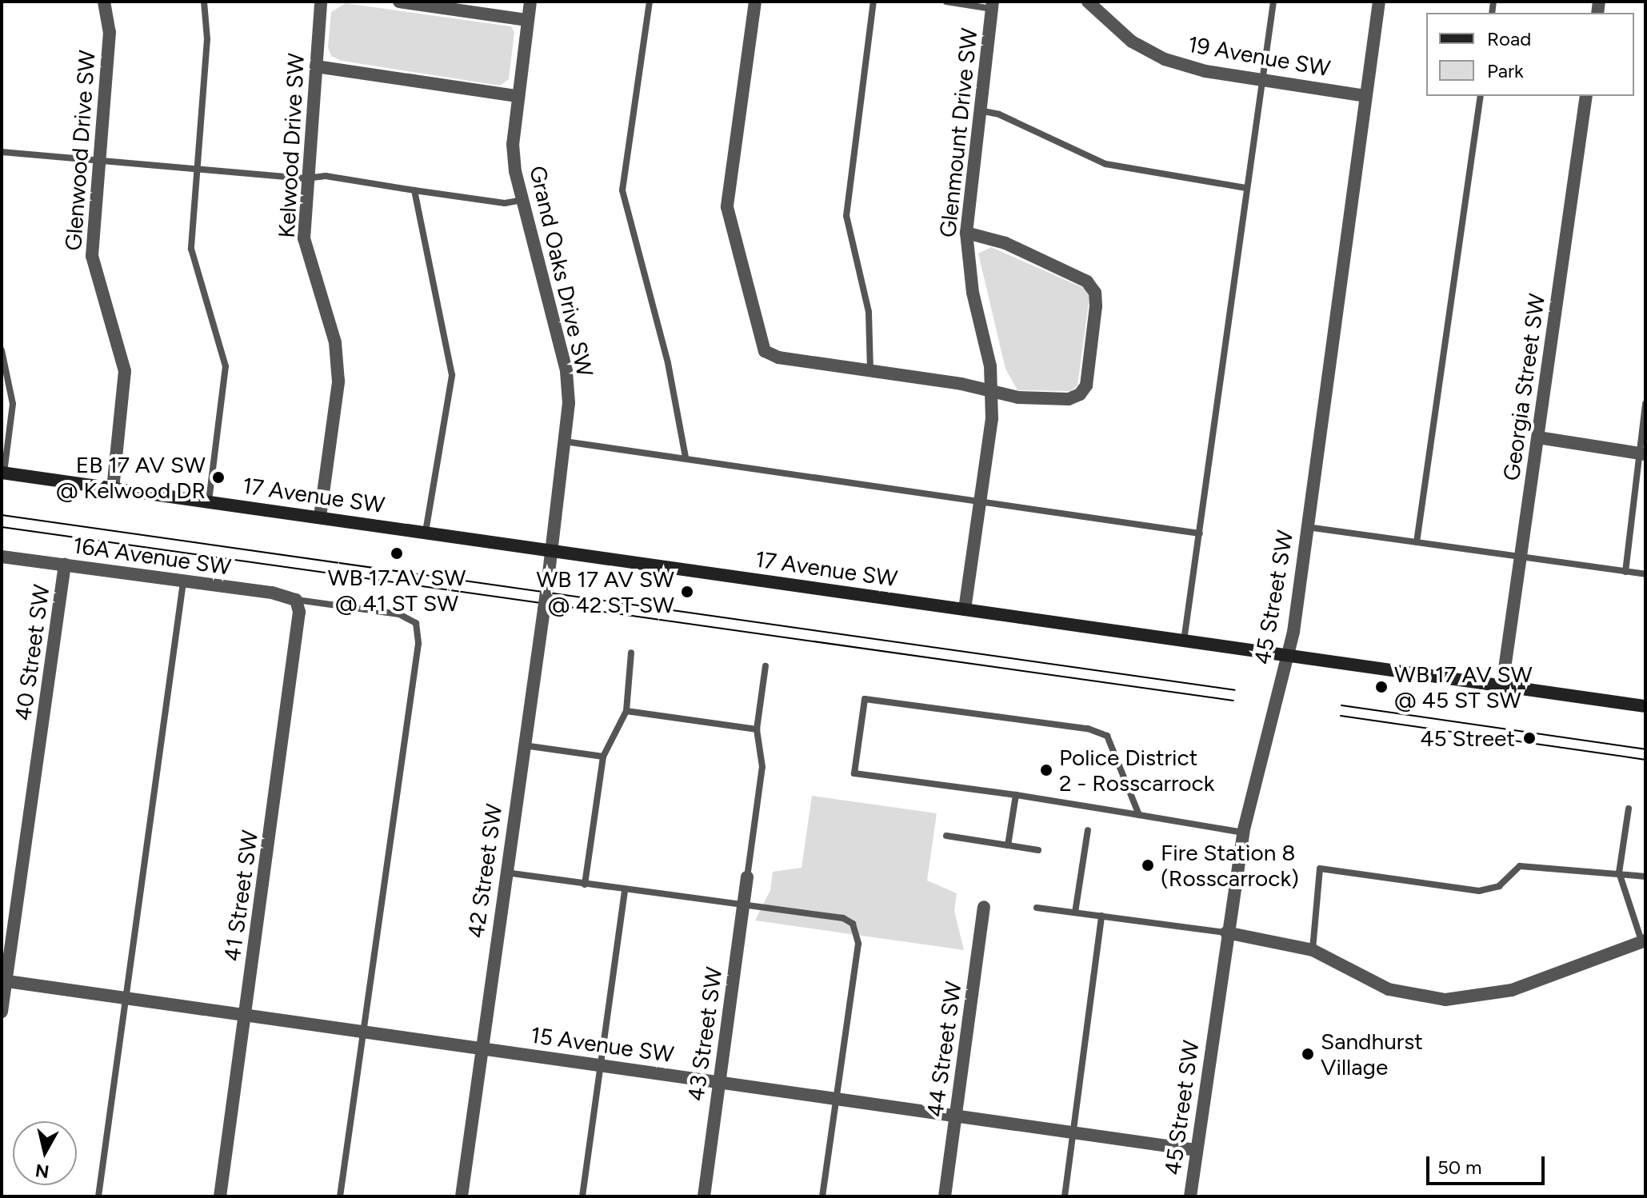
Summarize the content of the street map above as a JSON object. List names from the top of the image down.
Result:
{
  "streets": {
    "main road": ["17 Avenue SW"],
    "street": [
      "19 Avenue SW",
      "Glenmount Drive SW",
      "Kelwood Drive SW",
      "Glenwood Drive SW",
      "Grand Oaks Drive SW",
      "Georgia Street SW",
      "16A Avenue SW",
      "45 Street SW",
      "40 Street SW",
      "42 Street SW",
      "41 Street SW",
      "43 Street SW",
      "15 Avenue SW",
      "44 Street SW"
    ]
  },
  "crossings": [
    ["19 Avenue SW", "45 Street SW"],
    ["Glenmount Drive SW", "17 Avenue SW"],
    ["Kelwood Drive SW", "17 Avenue SW"],
    ["Glenwood Drive SW", "17 Avenue SW"],
    ["Grand Oaks Drive SW", "17 Avenue SW"],
    ["Grand Oaks Drive SW", "42 Street SW"],
    ["Georgia Street SW", "17 Avenue SW"],
    ["17 Avenue SW", "45 Street SW"],
    ["17 Avenue SW", "42 Street SW"],
    ["16A Avenue SW", "40 Street SW"],
    ["16A Avenue SW", "41 Street SW"],
    ["45 Street SW", "15 Avenue SW"],
    ["40 Street SW", "15 Avenue SW"],
    ["42 Street SW", "15 Avenue SW"],
    ["41 Street SW", "15 Avenue SW"],
    ["43 Street SW", "15 Avenue SW"],
    ["15 Avenue SW", "44 Street SW"]
  ],
  "places": [
    "EB 17 AV SW @ Kelwood DR",
    "WB 17 AV SW @ 41 ST SW",
    "WB 17 AV SW @ 42 ST SW",
    "WB 17 AV SW @ 45 ST SW",
    "45 Street",
    "Police District 2 - Rosscarrock",
    "Fire Station 8 (Rosscarrock)",
    "Sandhurst Village"
  ],
  "legend": ["Road", "Park"],
  "scale_bar": "50 m",
  "north": "bottom"
}
